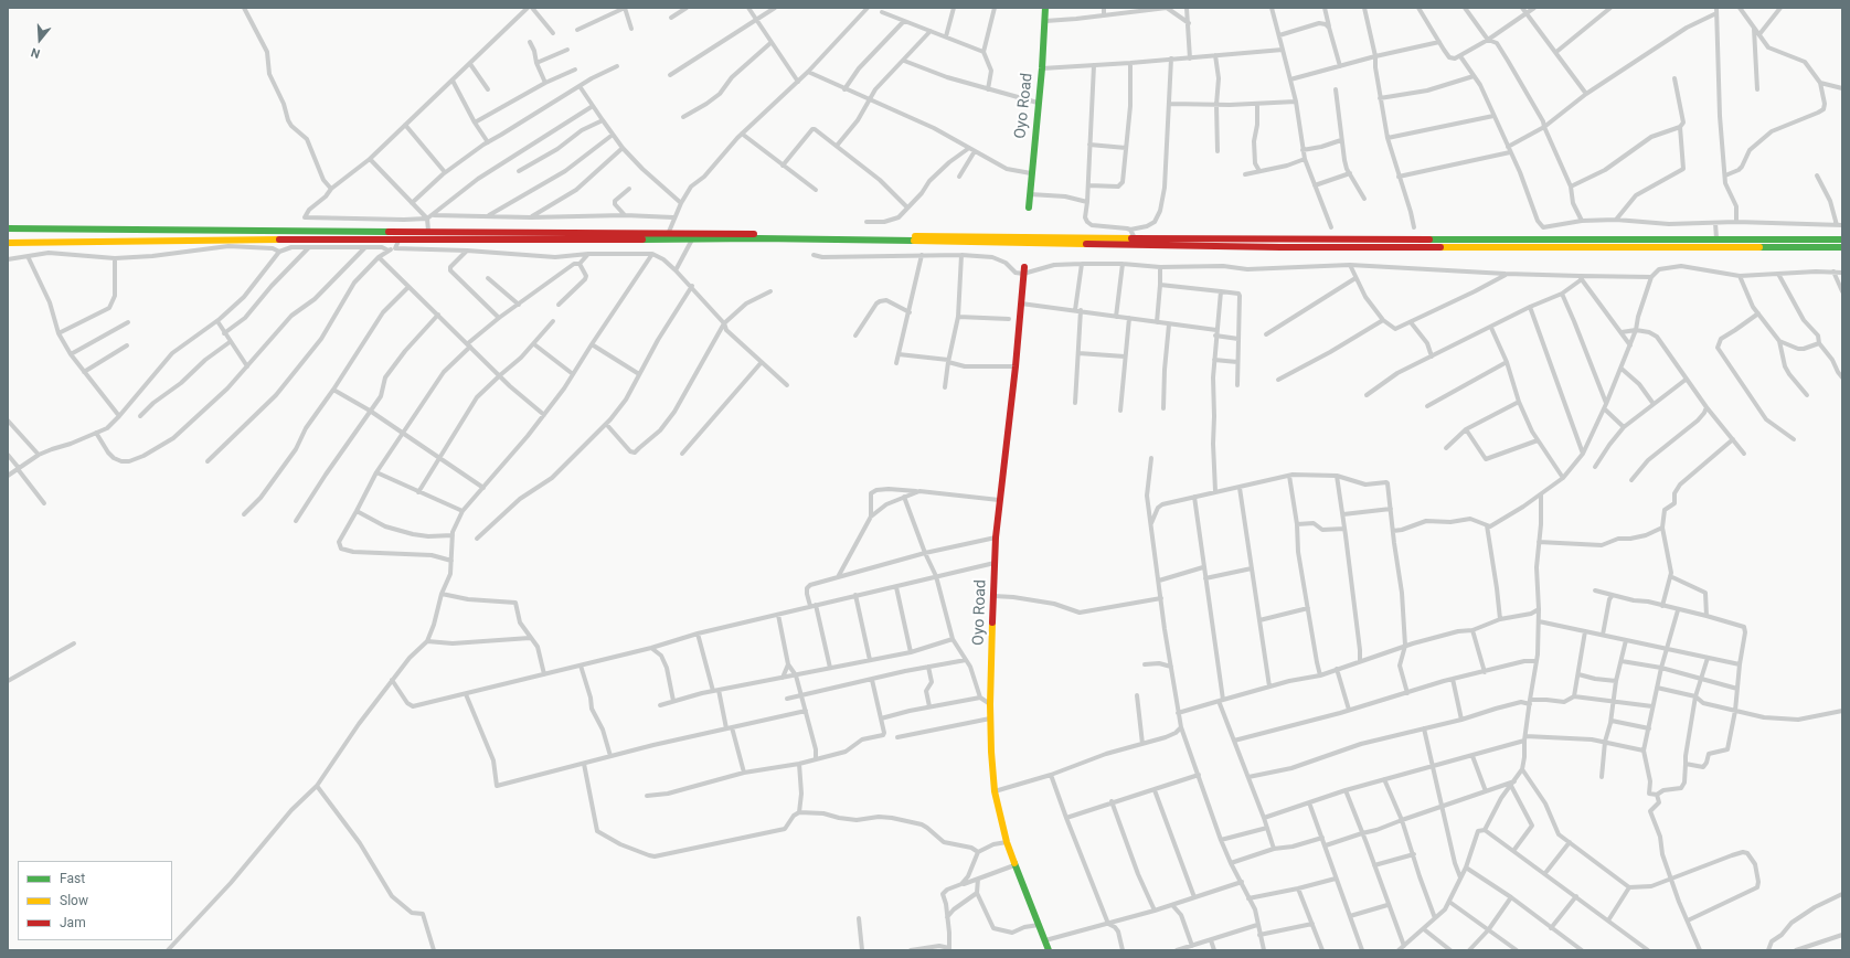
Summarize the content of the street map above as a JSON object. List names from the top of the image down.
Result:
{
  "streets": {
    "main road": ["Oyo Road"]
  },
  "legend": ["Fast", "Slow", "Jam"],
  "north": "bottom"
}
